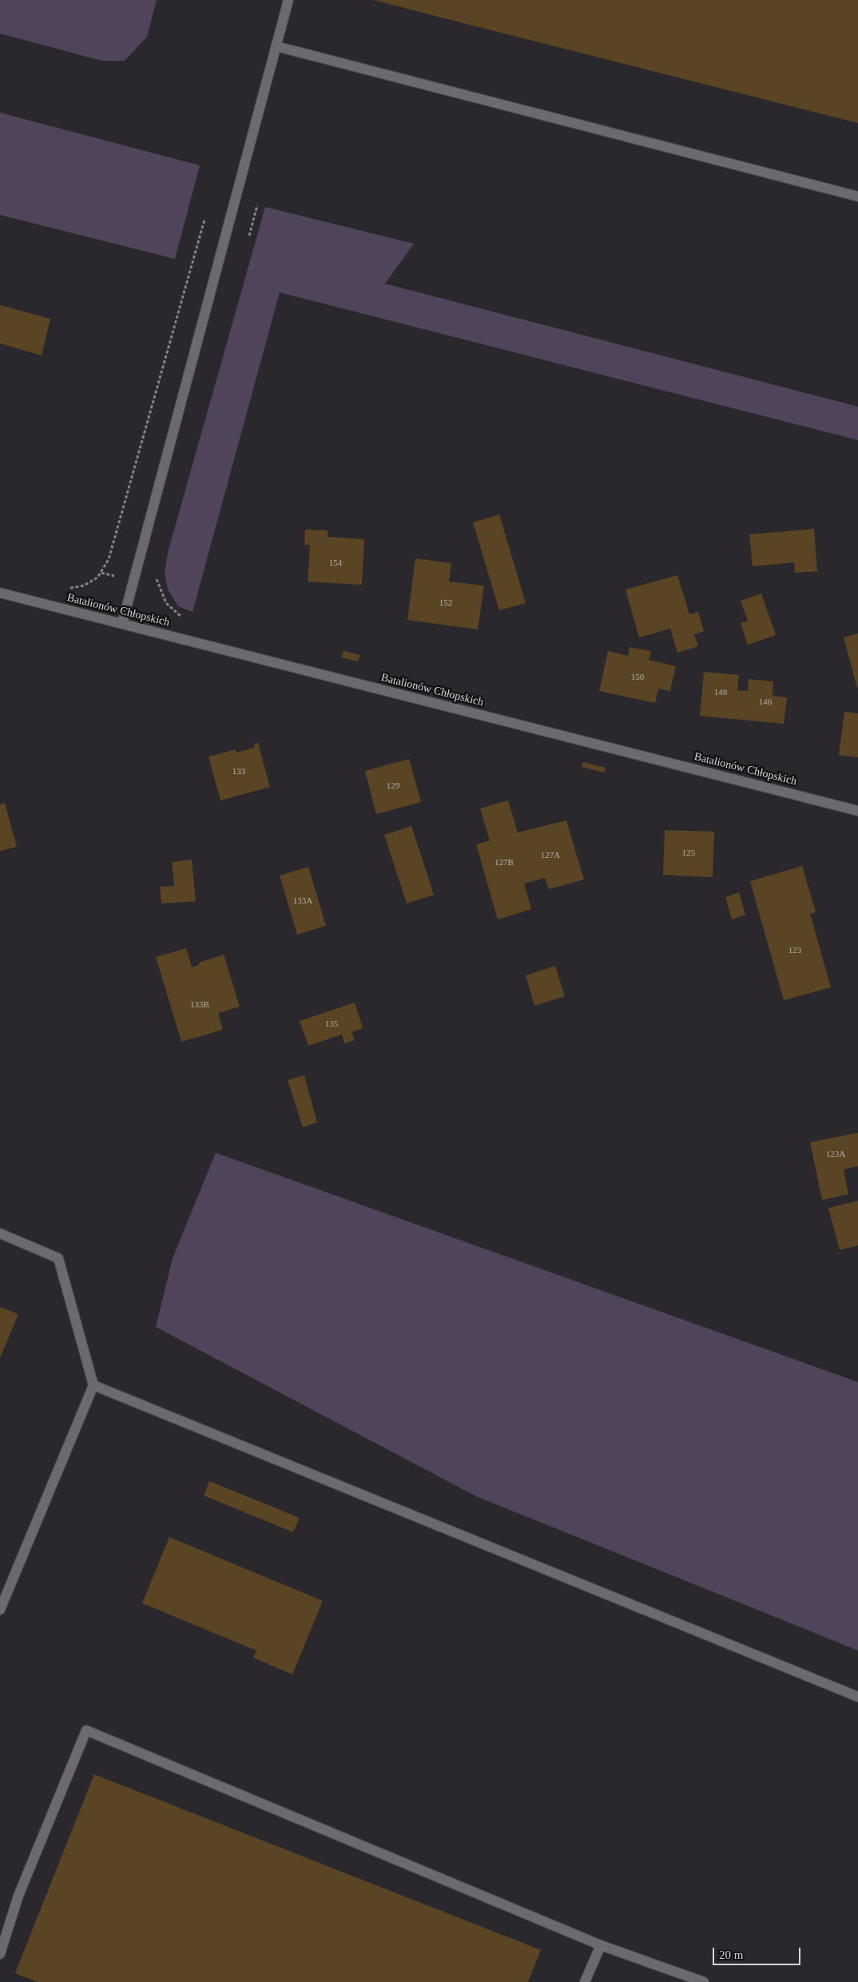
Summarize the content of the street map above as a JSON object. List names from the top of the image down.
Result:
{
  "streets": {
    "street": ["Batalionów Chłopskich"]
  },
  "house_numbers": [
    "154",
    "152",
    "150",
    "148",
    "146",
    "133",
    "129",
    "125",
    "127A",
    "127B",
    "133A",
    "123",
    "133B",
    "135",
    "123A"
  ],
  "scale_bar": "20 m"
}
